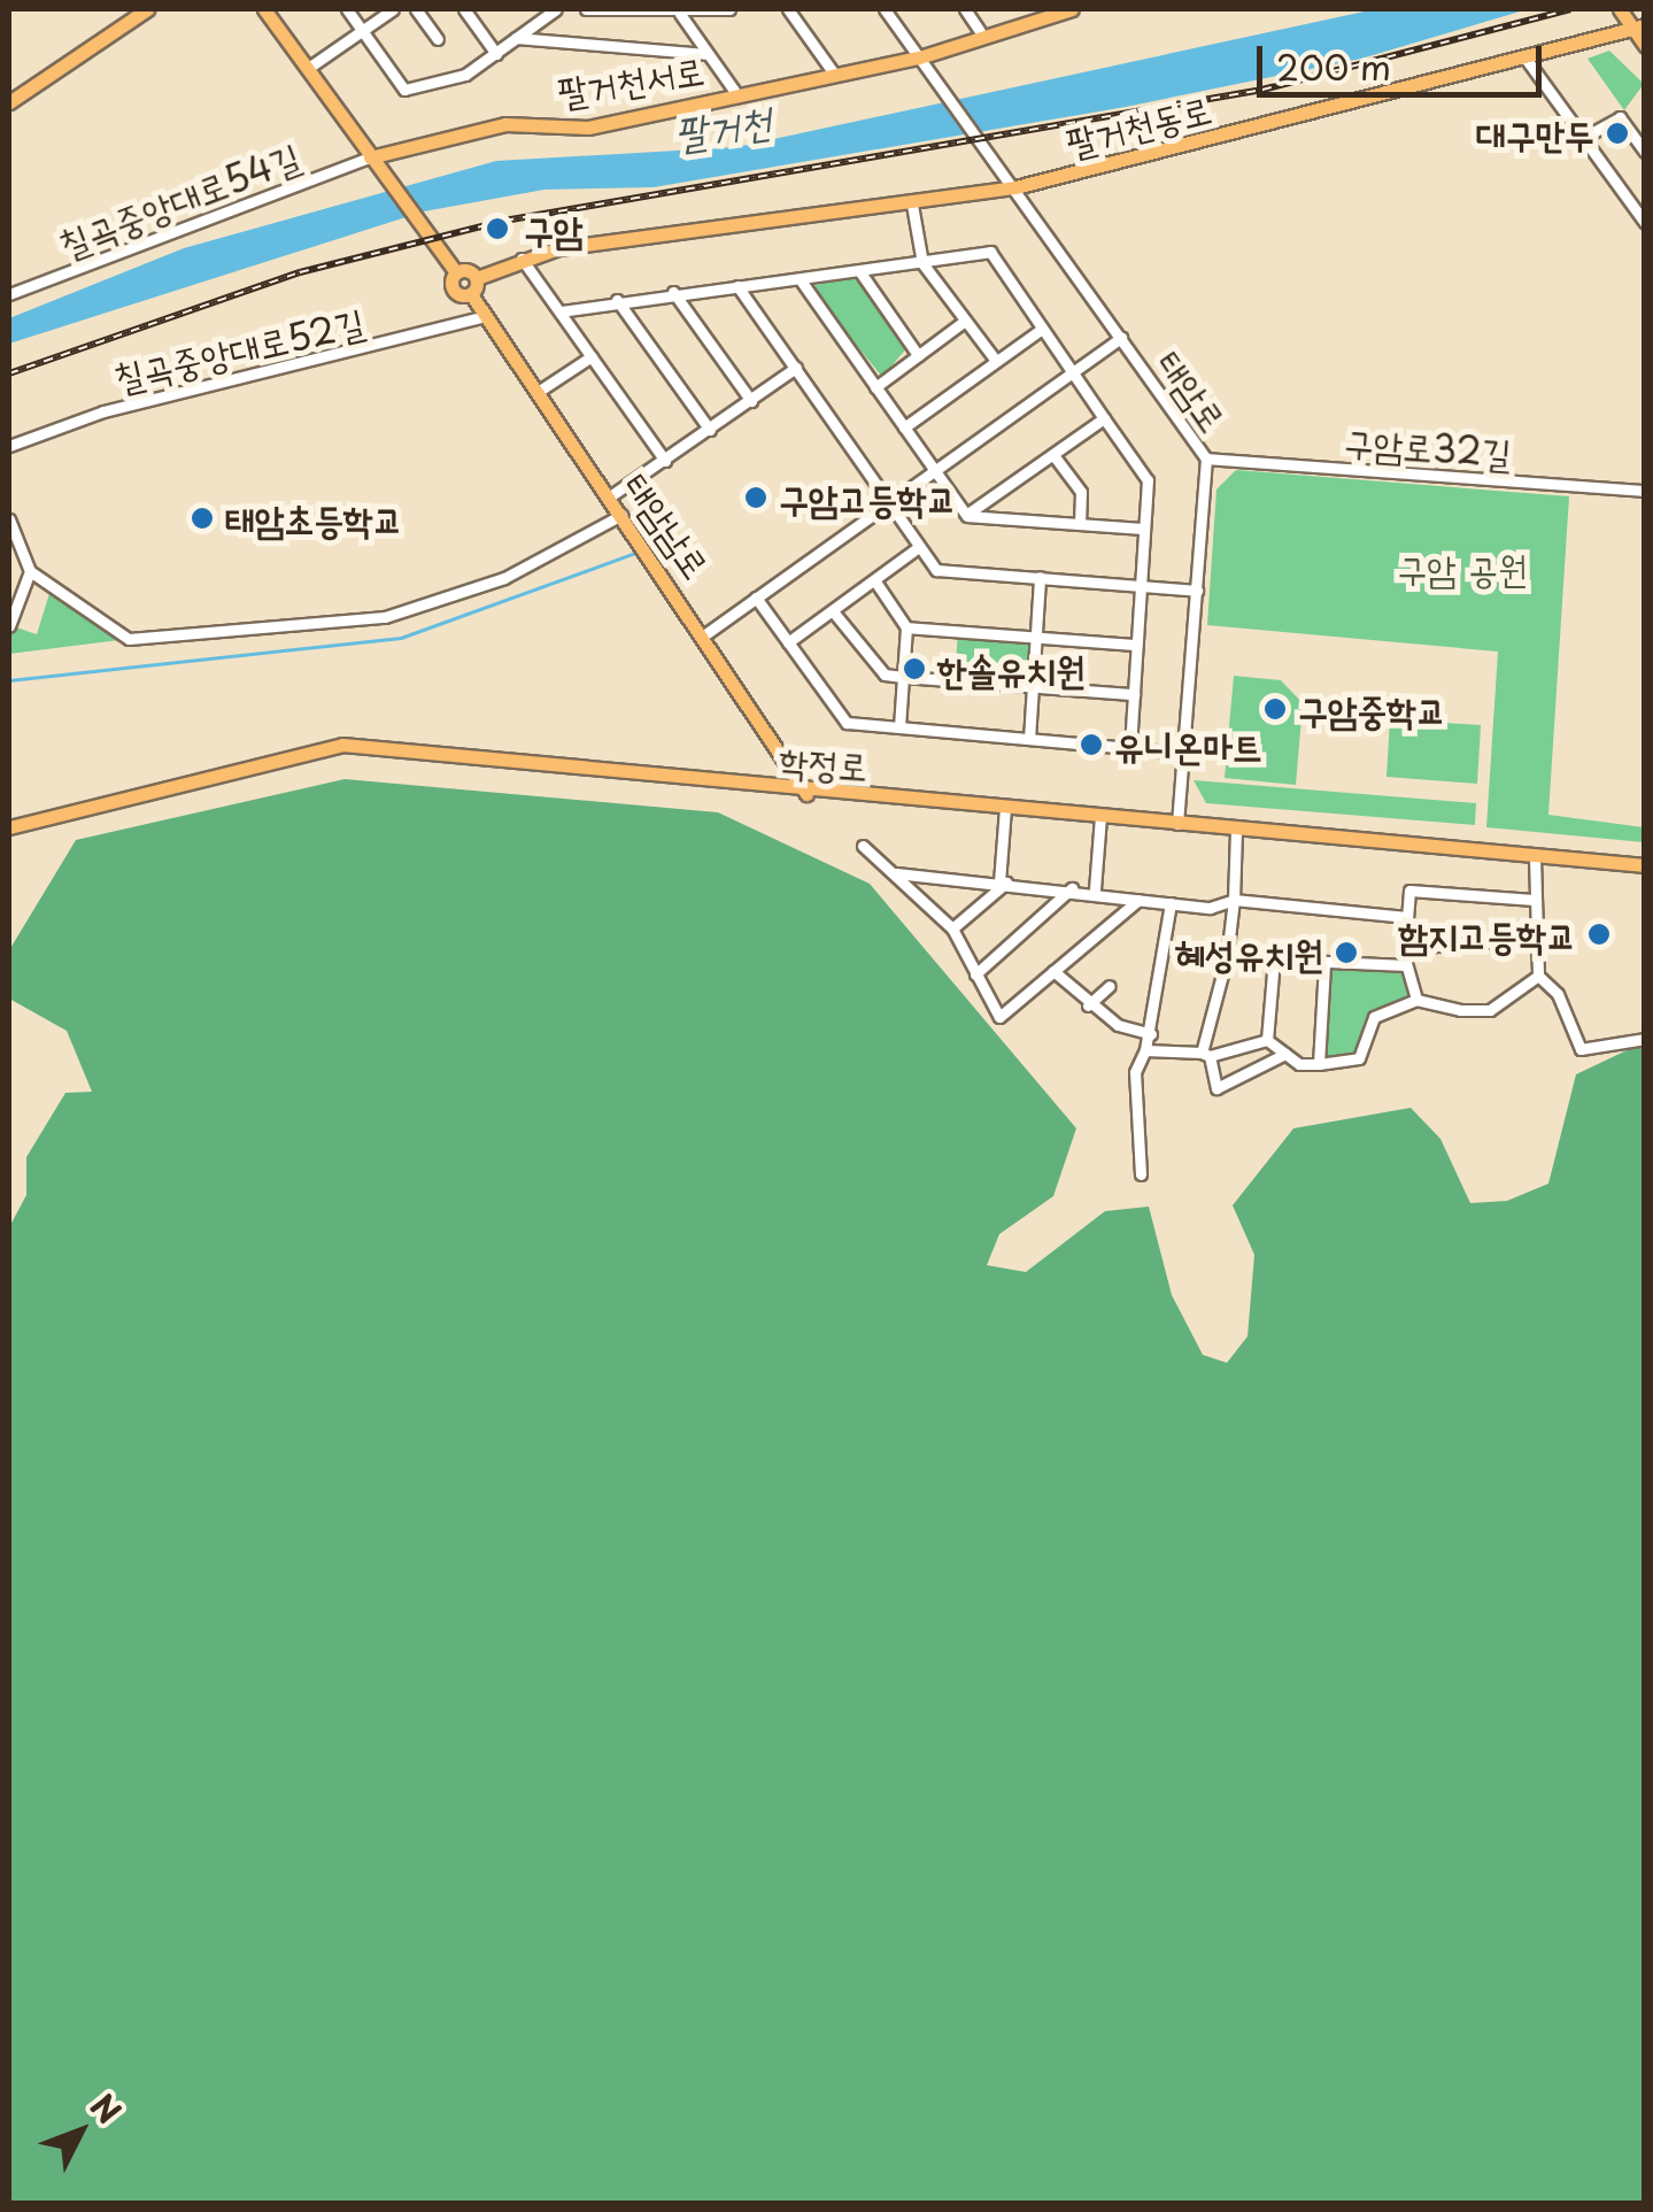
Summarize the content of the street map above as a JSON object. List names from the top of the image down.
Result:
{
  "streets": {
    "main road": [
      "팔거천서로",
      "팔거천동로",
      "태암남로",
      "학정로"
    ],
    "street": [
      "칠곡중앙대로54길",
      "칠곡중앙대로52길",
      "태암로",
      "구암로32길"
    ]
  },
  "crossings": [
    ["팔거천서로", "칠곡중앙대로54길"],
    ["팔거천서로", "태암로"],
    ["팔거천동로", "태암로"],
    ["칠곡중앙대로52길", "태암남로"],
    ["태암로", "구암로32길"],
    ["태암로", "학정로"],
    ["태암남로", "학정로"]
  ],
  "water": ["팔거천"],
  "parks": ["구암 공원"],
  "places": [
    "대구만두",
    "구암",
    "구암고등학교",
    "태암초등학교",
    "한솔유치원",
    "구암중학교",
    "유니온마트",
    "함지고등학교",
    "혜성유치원"
  ],
  "scale_bar": "200 m",
  "north": "top right"
}
